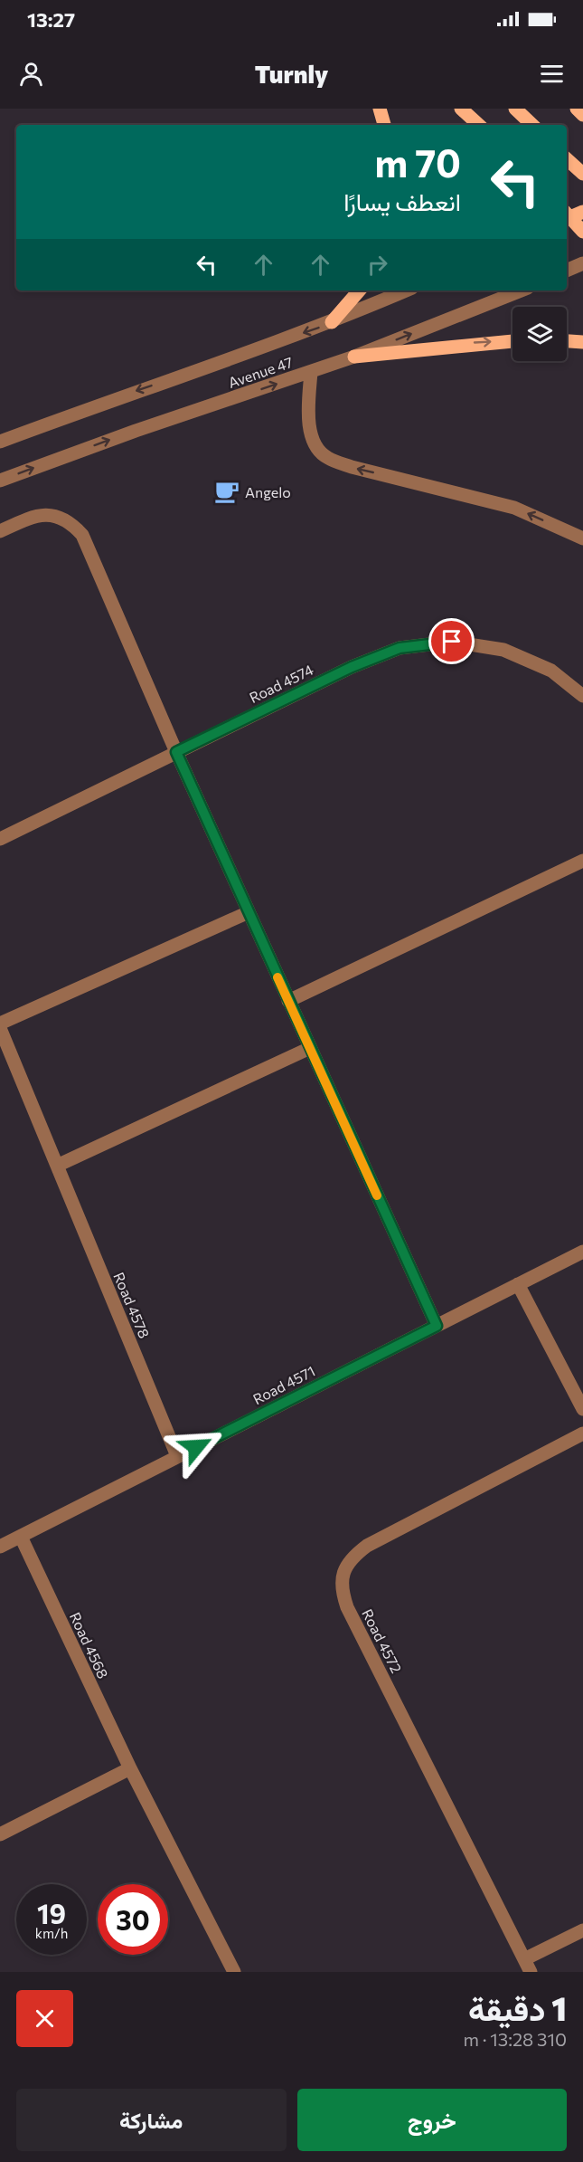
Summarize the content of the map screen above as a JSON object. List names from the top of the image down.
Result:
{
  "streets": {
    "street": [
      "Avenue 47",
      "Road 4574",
      "Road 4578",
      "Road 4571",
      "Road 4572",
      "Road 4568"
    ]
  },
  "crossings": [
    ["Road 4578", "Road 4571"],
    ["Road 4571", "Road 4568"]
  ],
  "places": {
    "cafe": ["Angelo"]
  },
  "page": {
    "status": "13:27",
    "header": "Turnly",
    "turn": ["70 m", "انعطف يسارًا"],
    "speed": "19 km/h",
    "limit": "30",
    "heading": ["1 دقيقة", "310 m · 13:28"],
    "buttons": ["خروج", "مشاركة"]
  }
}
